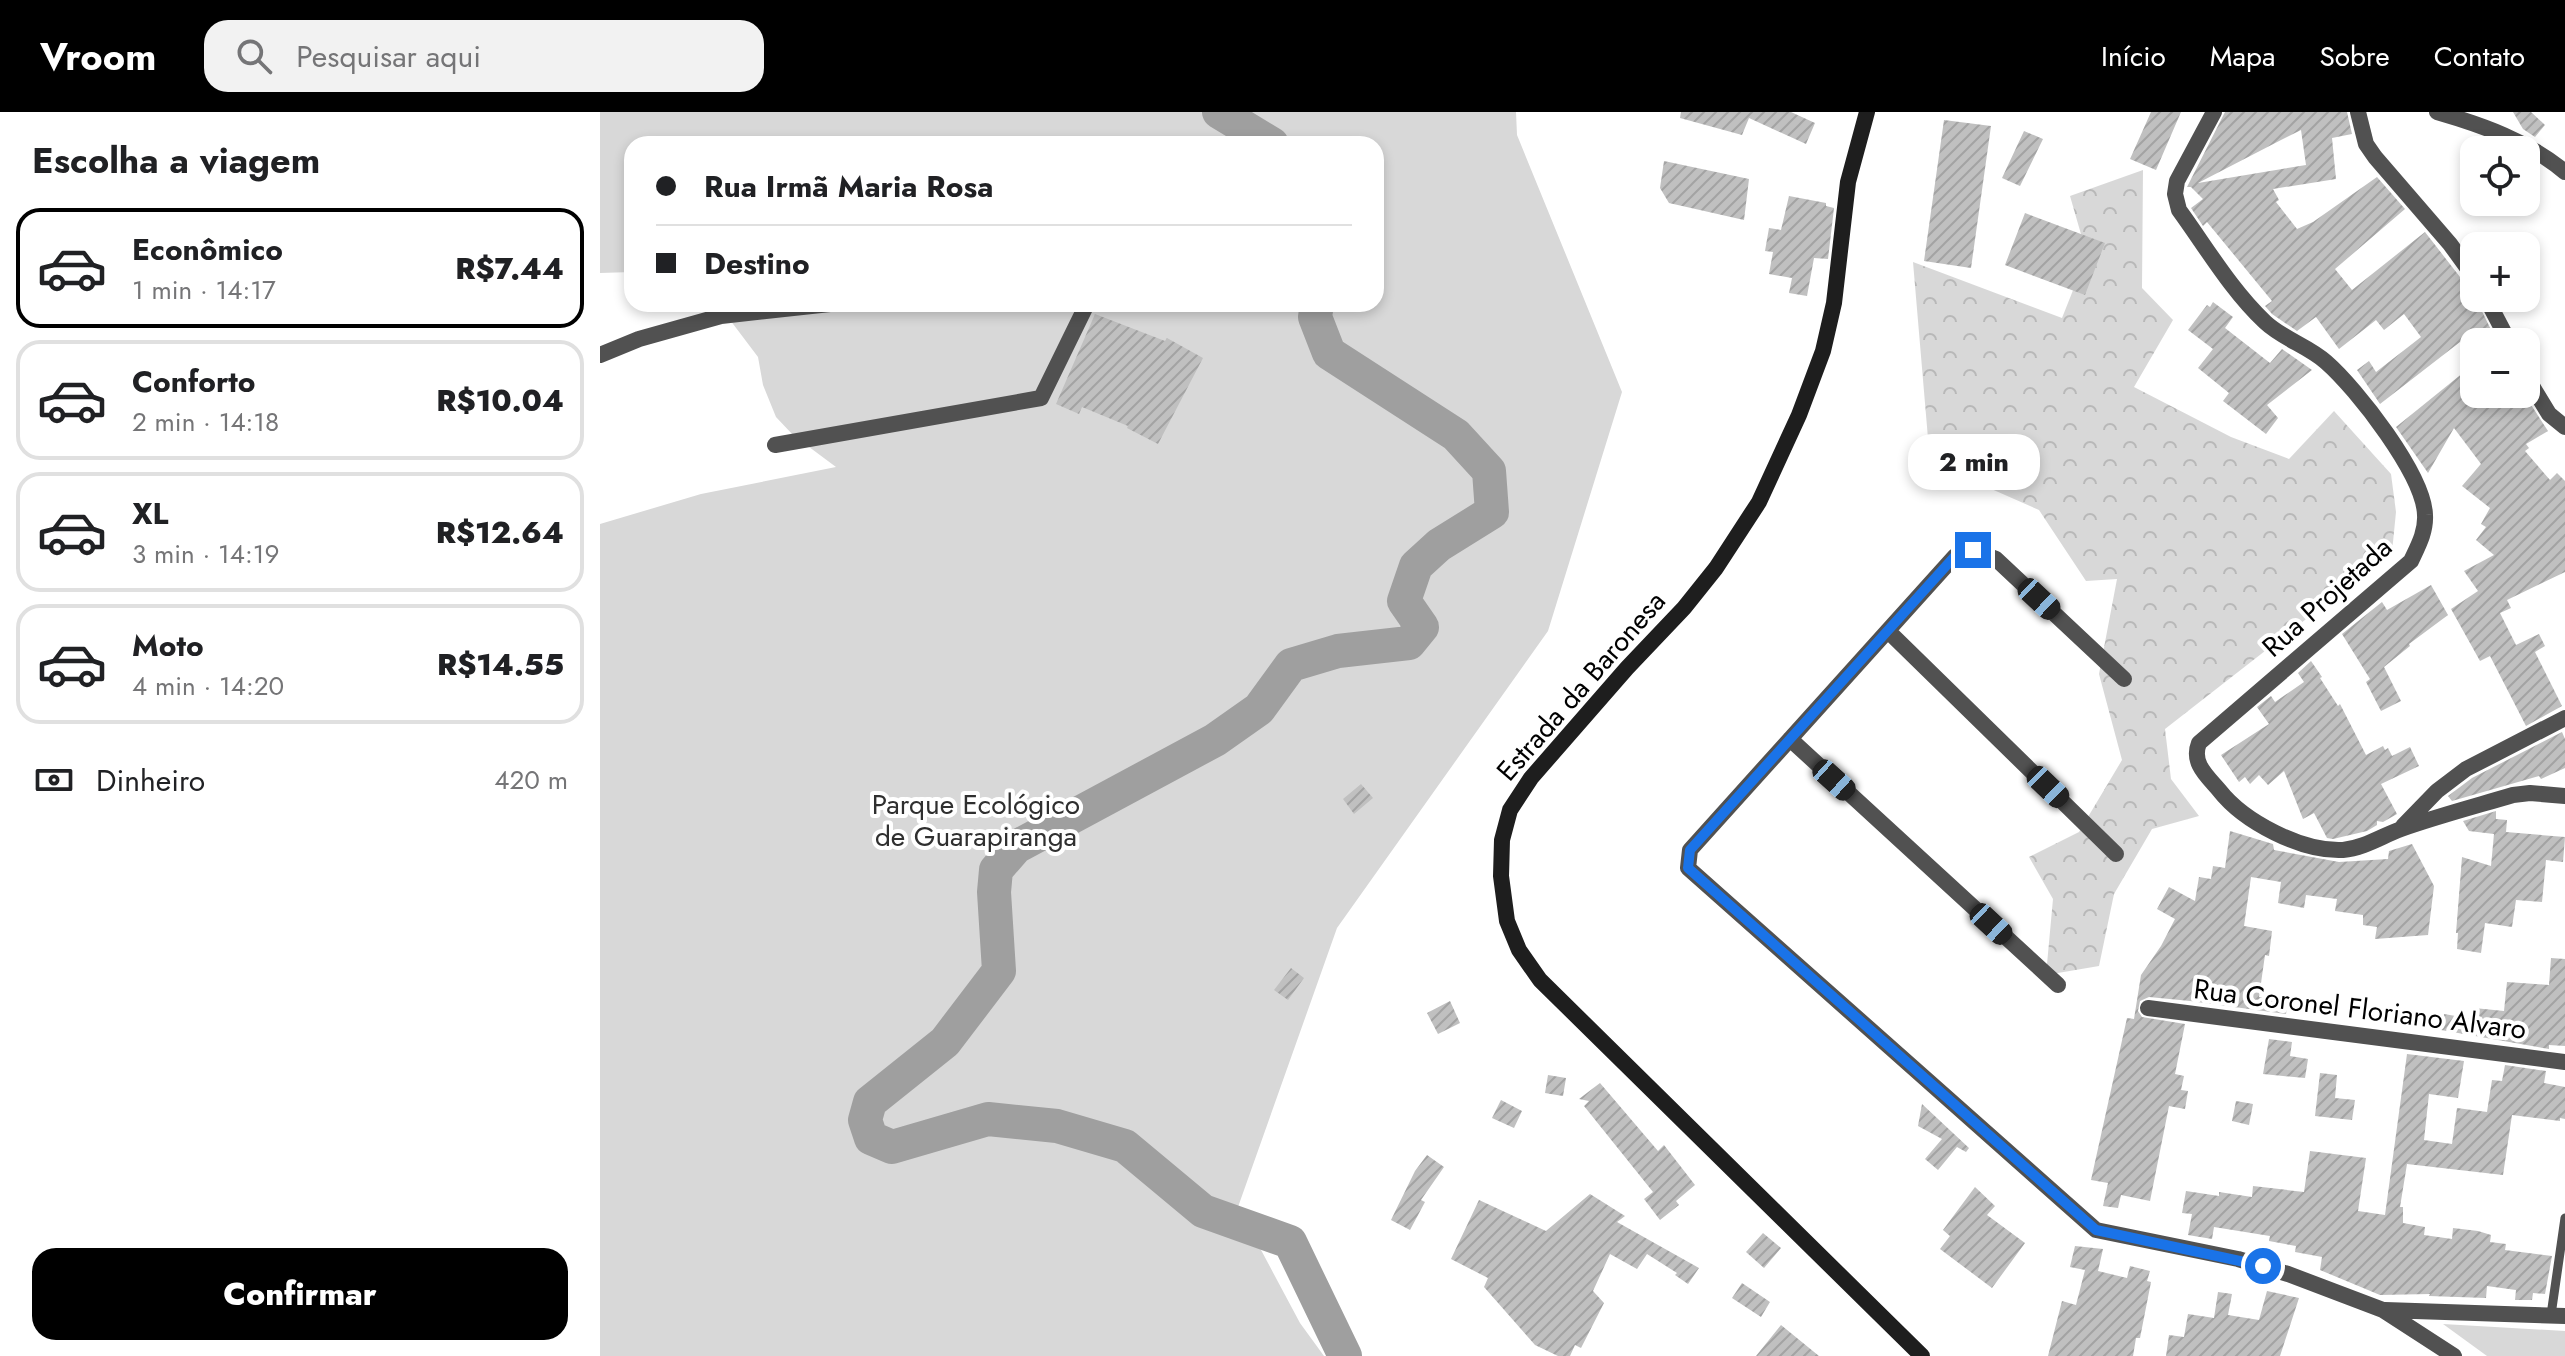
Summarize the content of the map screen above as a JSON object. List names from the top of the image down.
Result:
{
  "streets": {
    "main road": ["Estrada da Baronesa"],
    "street": ["Rua Projetada", "Rua Coronel Floriano Alvaro"]
  },
  "parks": ["Parque Ecológico de Guarapiranga"],
  "page": {
    "header": "Vroom",
    "search": "Pesquisar aqui",
    "nav": [
      "Início",
      "Mapa",
      "Sobre",
      "Contato"
    ],
    "heading": "Escolha a viagem",
    "map_buttons": ["+", "−"],
    "banner": ["Rua Irmã Maria Rosa", "Destino"],
    "list": [
      {
        "name": "Econômico",
        "note": "1 min · 14:17",
        "value": "R$7.44"
      },
      {
        "name": "Conforto",
        "note": "2 min · 14:18",
        "value": "R$10.04"
      },
      {
        "name": "XL",
        "note": "3 min · 14:19",
        "value": "R$12.64"
      },
      {
        "name": "Moto",
        "note": "4 min · 14:20",
        "value": "R$14.55"
      }
    ],
    "bubble": "2 min",
    "pay": ["Dinheiro", "420 m"],
    "buttons": "Confirmar"
  }
}
